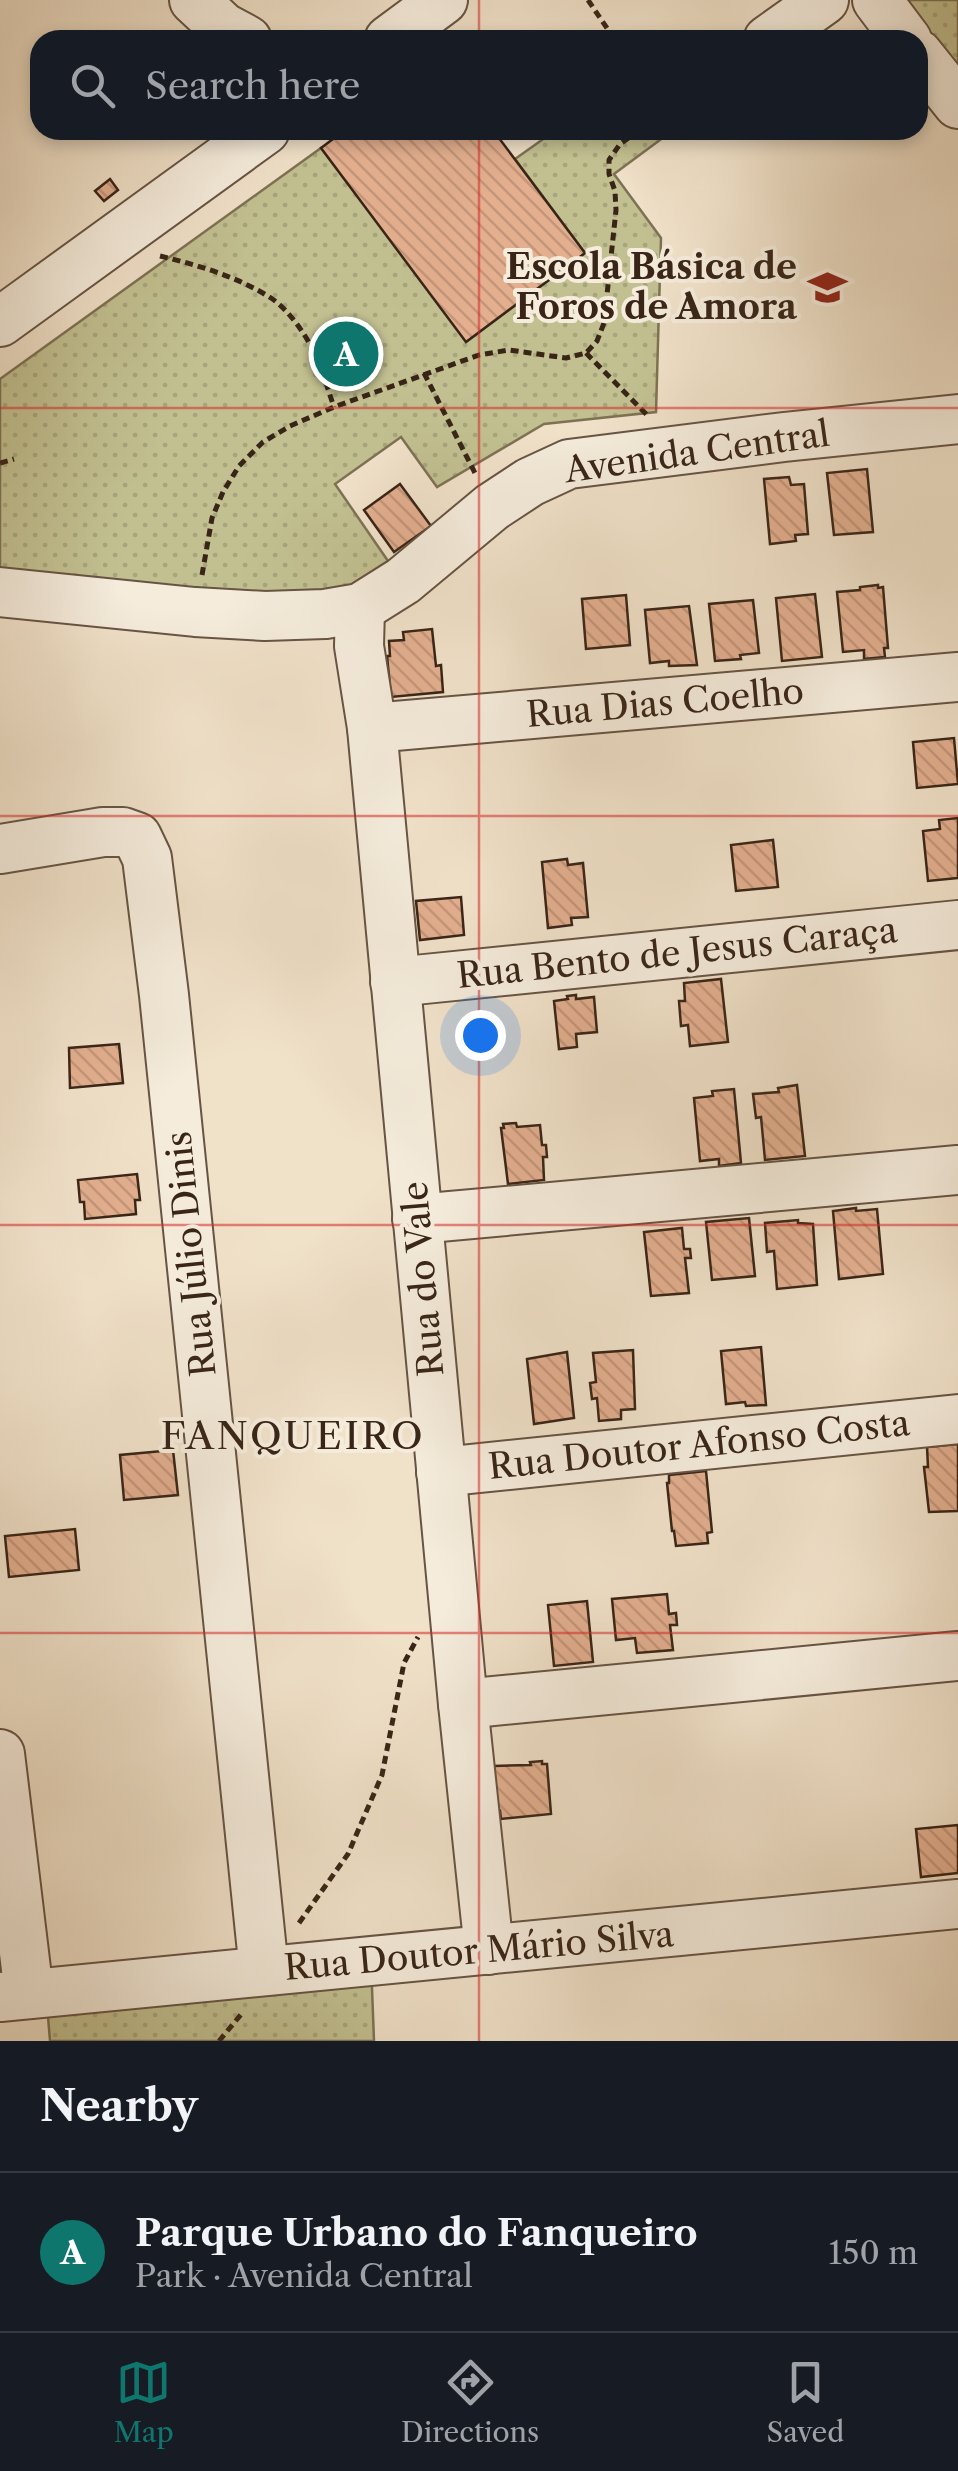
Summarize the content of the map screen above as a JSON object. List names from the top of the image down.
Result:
{
  "streets": {
    "street": [
      "Avenida Central",
      "Rua Dias Coelho",
      "Rua Bento de Jesus Caraça",
      "Rua Júlio Dinis",
      "Rua do Vale",
      "Rua Doutor Afonso Costa",
      "Rua Doutor Mário Silva"
    ]
  },
  "crossings": [
    ["Avenida Central", "Rua do Vale"],
    ["Rua Dias Coelho", "Rua do Vale"],
    ["Rua Bento de Jesus Caraça", "Rua do Vale"],
    ["Rua Júlio Dinis", "Rua Doutor Mário Silva"],
    ["Rua do Vale", "Rua Doutor Afonso Costa"],
    ["Rua do Vale", "Rua Doutor Mário Silva"]
  ],
  "districts": ["FANQUEIRO"],
  "places": {
    "school or university": ["Escola Básica de Foros de Amora"]
  },
  "page": {
    "search": "Search here",
    "pins": "A",
    "heading": "Nearby",
    "list": [
      {
        "mark": "A",
        "name": "Parque Urbano do Fanqueiro",
        "note": "Park · Avenida Central",
        "value": "150 m"
      }
    ],
    "nav": ["Map", "Directions", "Saved"]
  }
}
